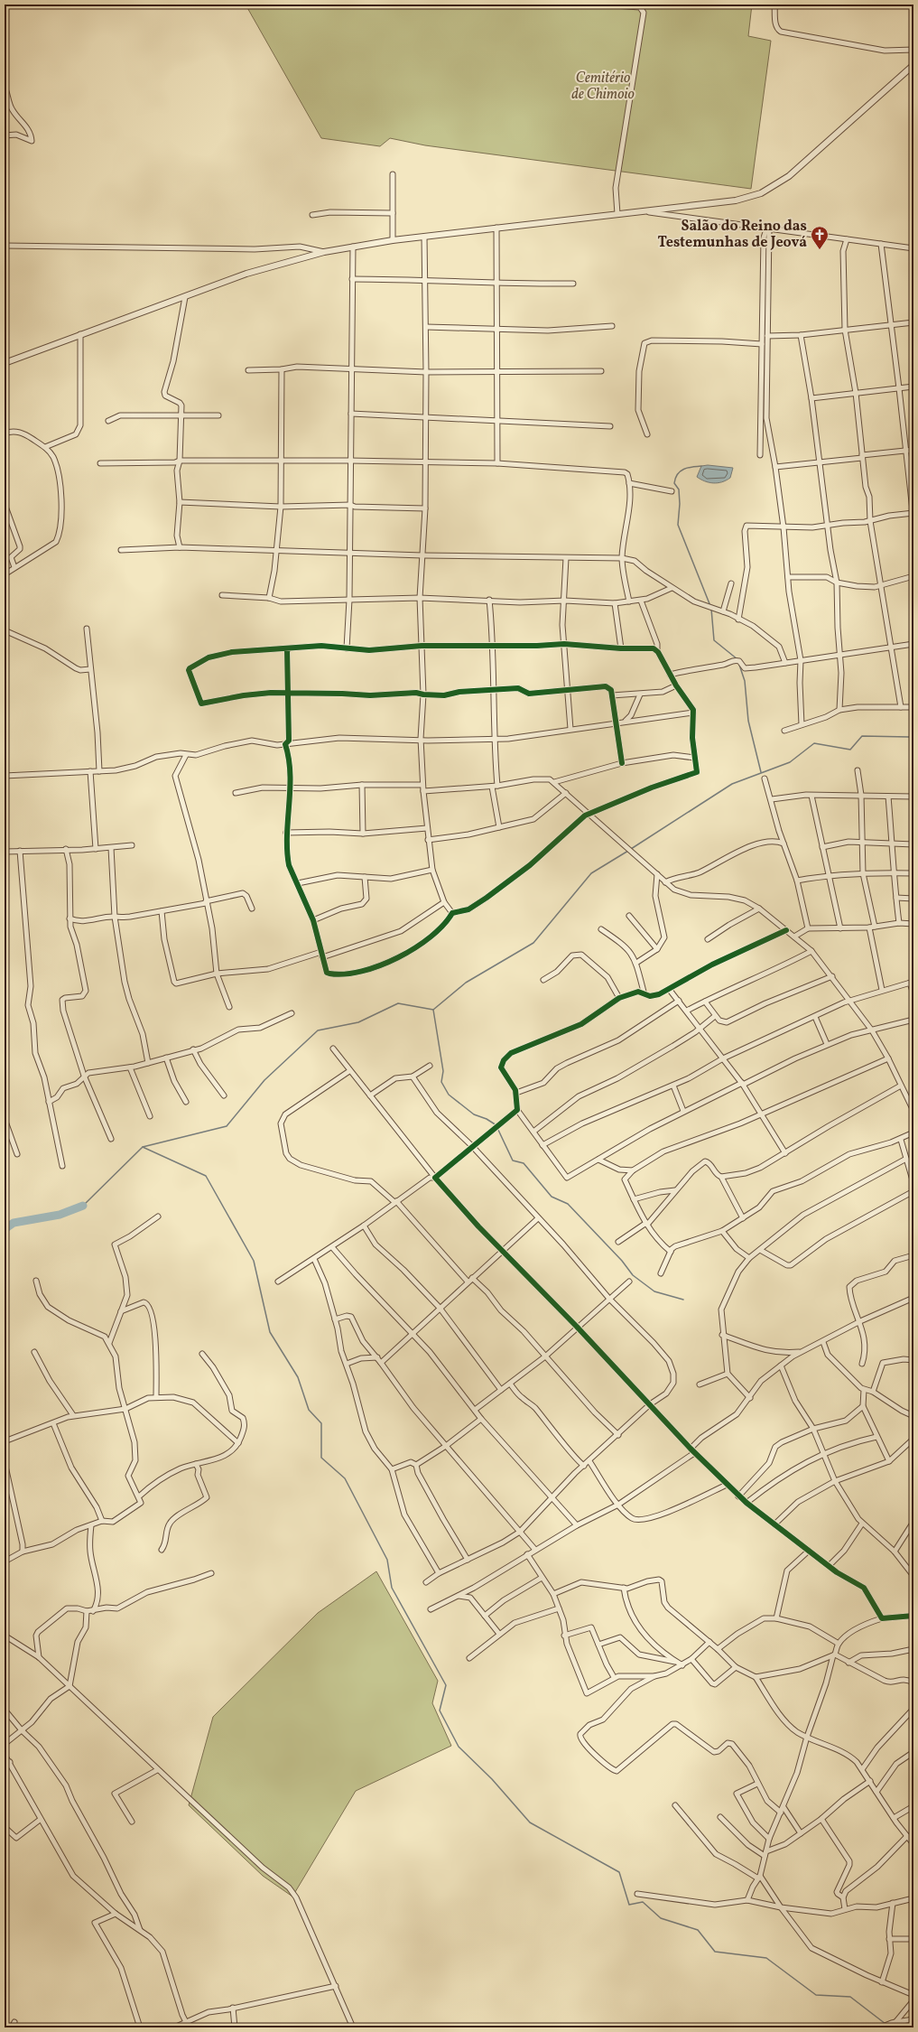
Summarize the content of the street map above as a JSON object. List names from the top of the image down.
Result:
{
  "parks": ["Cemitério de Chimoio"],
  "places": {
    "church": ["Salão do Reino das Testemunhas de Jeová"]
  }
}
